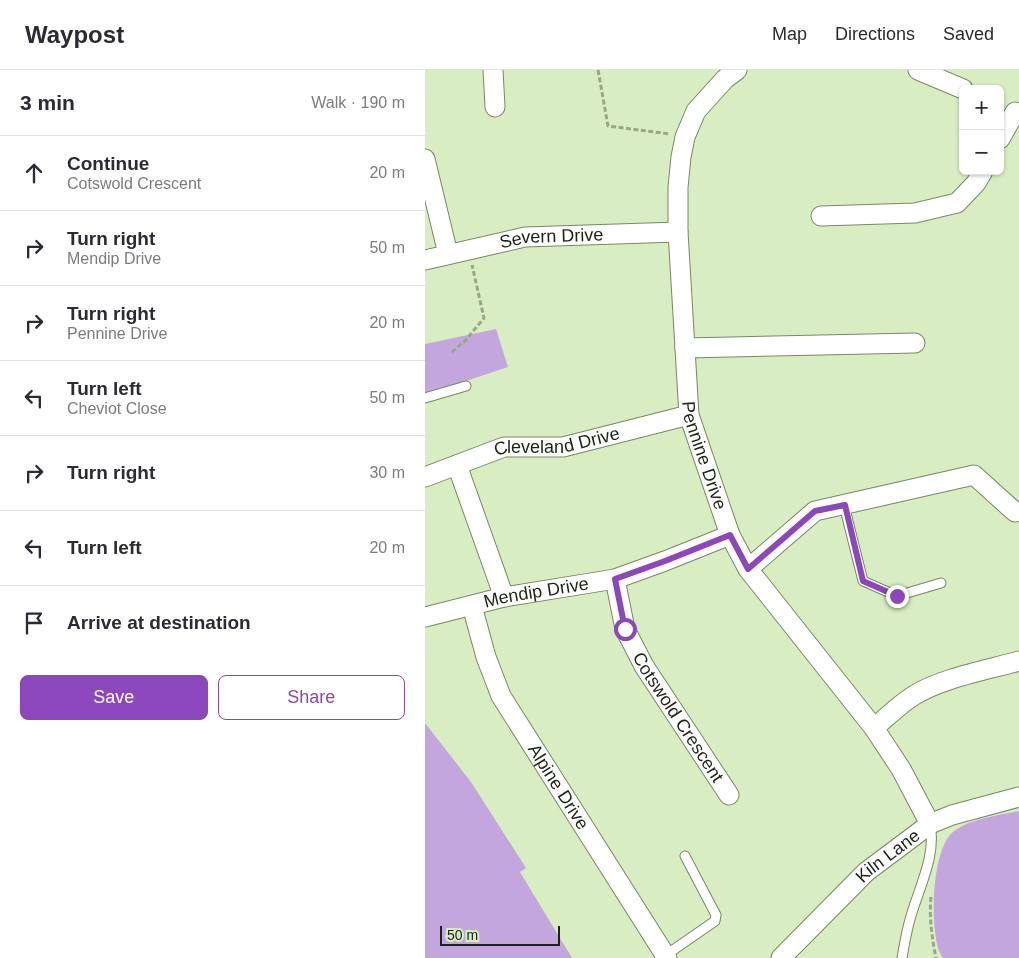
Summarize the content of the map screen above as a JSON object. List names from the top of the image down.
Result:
{
  "streets": {
    "street": [
      "Severn Drive",
      "Cleveland Drive",
      "Pennine Drive",
      "Mendip Drive",
      "Cotswold Crescent",
      "Alpine Drive",
      "Kiln Lane"
    ]
  },
  "crossings": [
    ["Severn Drive", "Pennine Drive"],
    ["Cleveland Drive", "Pennine Drive"],
    ["Pennine Drive", "Mendip Drive"],
    ["Pennine Drive", "Kiln Lane"],
    ["Mendip Drive", "Cotswold Crescent"],
    ["Mendip Drive", "Alpine Drive"]
  ],
  "scale_bar": "50 m",
  "page": {
    "header": "Waypost",
    "nav": ["Map", "Directions", "Saved"],
    "heading": ["3 min", "Walk · 190 m"],
    "map_buttons": ["+", "−"],
    "list": [
      ["Continue", "Cotswold Crescent", "20 m"],
      ["Turn right", "Mendip Drive", "50 m"],
      ["Turn right", "Pennine Drive", "20 m"],
      ["Turn left", "Cheviot Close", "50 m"],
      ["Turn right", "30 m"],
      ["Turn left", "20 m"],
      "Arrive at destination"
    ],
    "buttons": ["Save", "Share"],
    "scale": "50 m"
  }
}
